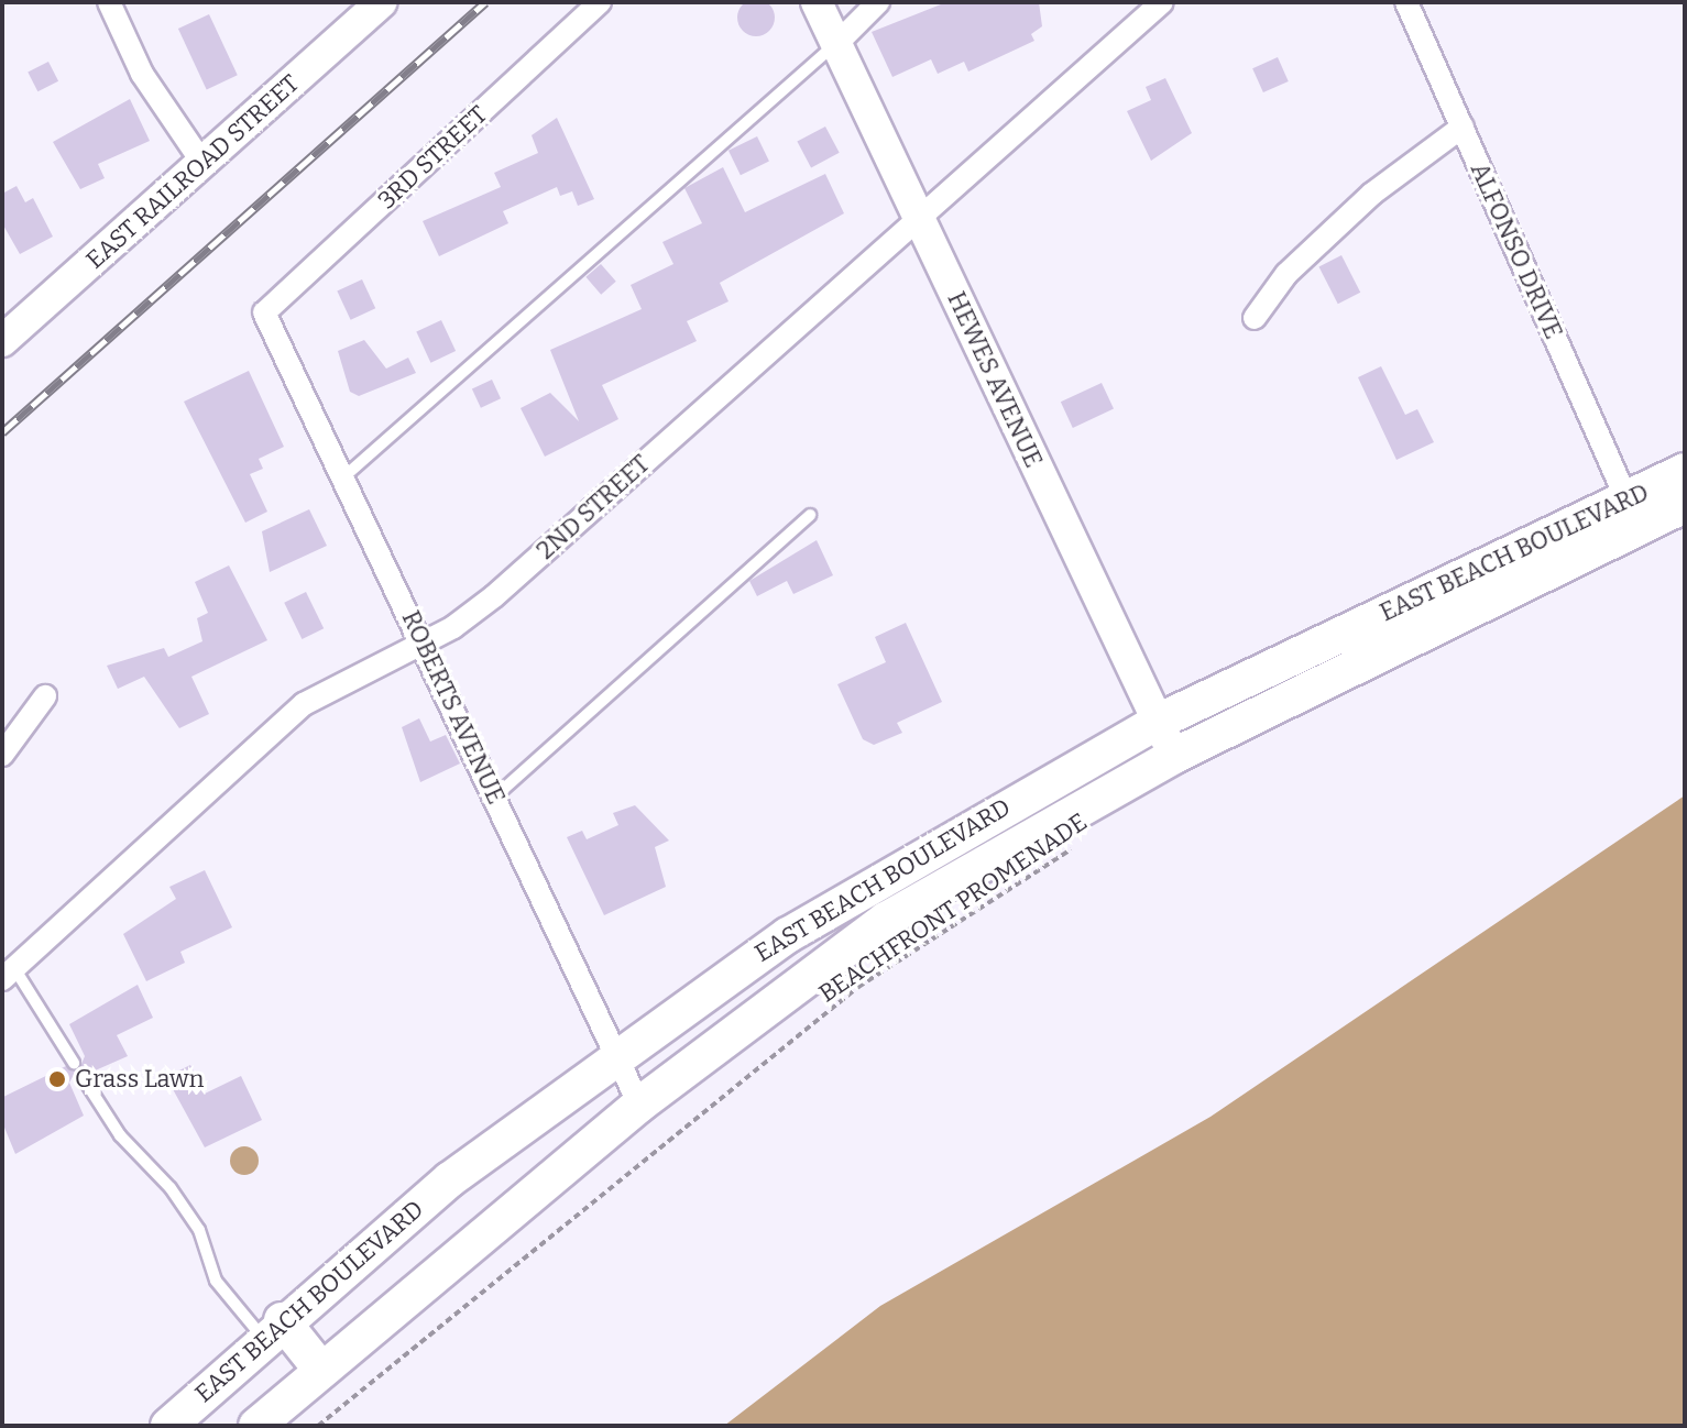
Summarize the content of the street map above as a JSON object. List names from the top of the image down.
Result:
{
  "streets": {
    "main road": ["EAST RAILROAD STREET", "HEWES AVENUE", "EAST BEACH BOULEVARD"],
    "street": [
      "3RD STREET",
      "ALFONSO DRIVE",
      "2ND STREET",
      "ROBERTS AVENUE"
    ],
    "path": ["BEACHFRONT PROMENADE"]
  },
  "crossings": [
    ["3RD STREET", "ROBERTS AVENUE"],
    ["ALFONSO DRIVE", "EAST BEACH BOULEVARD"],
    ["HEWES AVENUE", "2ND STREET"],
    ["HEWES AVENUE", "EAST BEACH BOULEVARD"],
    ["2ND STREET", "ROBERTS AVENUE"],
    ["EAST BEACH BOULEVARD", "ROBERTS AVENUE"]
  ],
  "places": ["Grass Lawn"]
}
